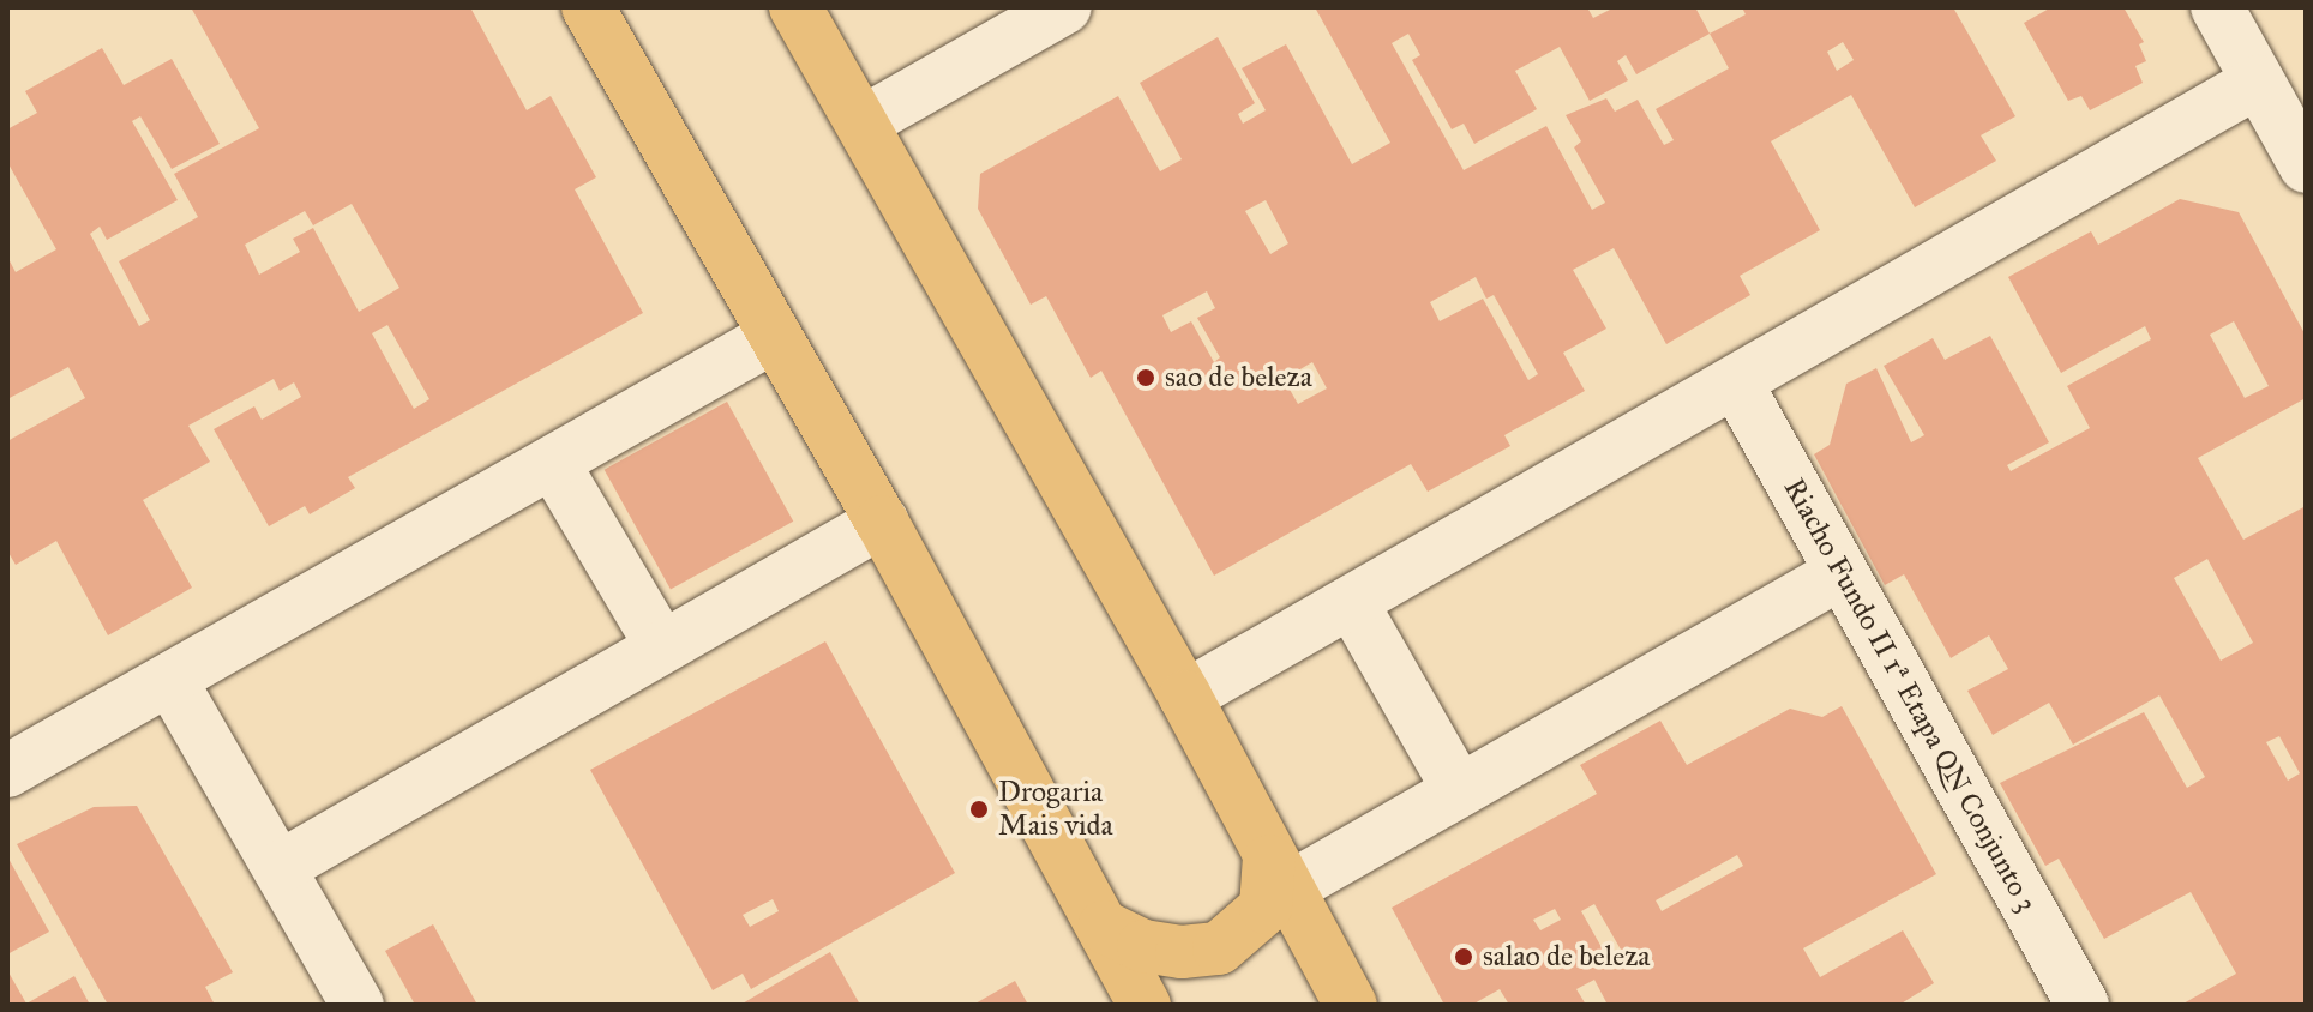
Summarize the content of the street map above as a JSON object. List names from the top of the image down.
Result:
{
  "streets": {
    "street": ["Riacho Fundo II 1ª Etapa QN Conjunto 3"]
  },
  "places": ["sao de beleza", "Drogaria Mais vida", "salao de beleza"]
}
